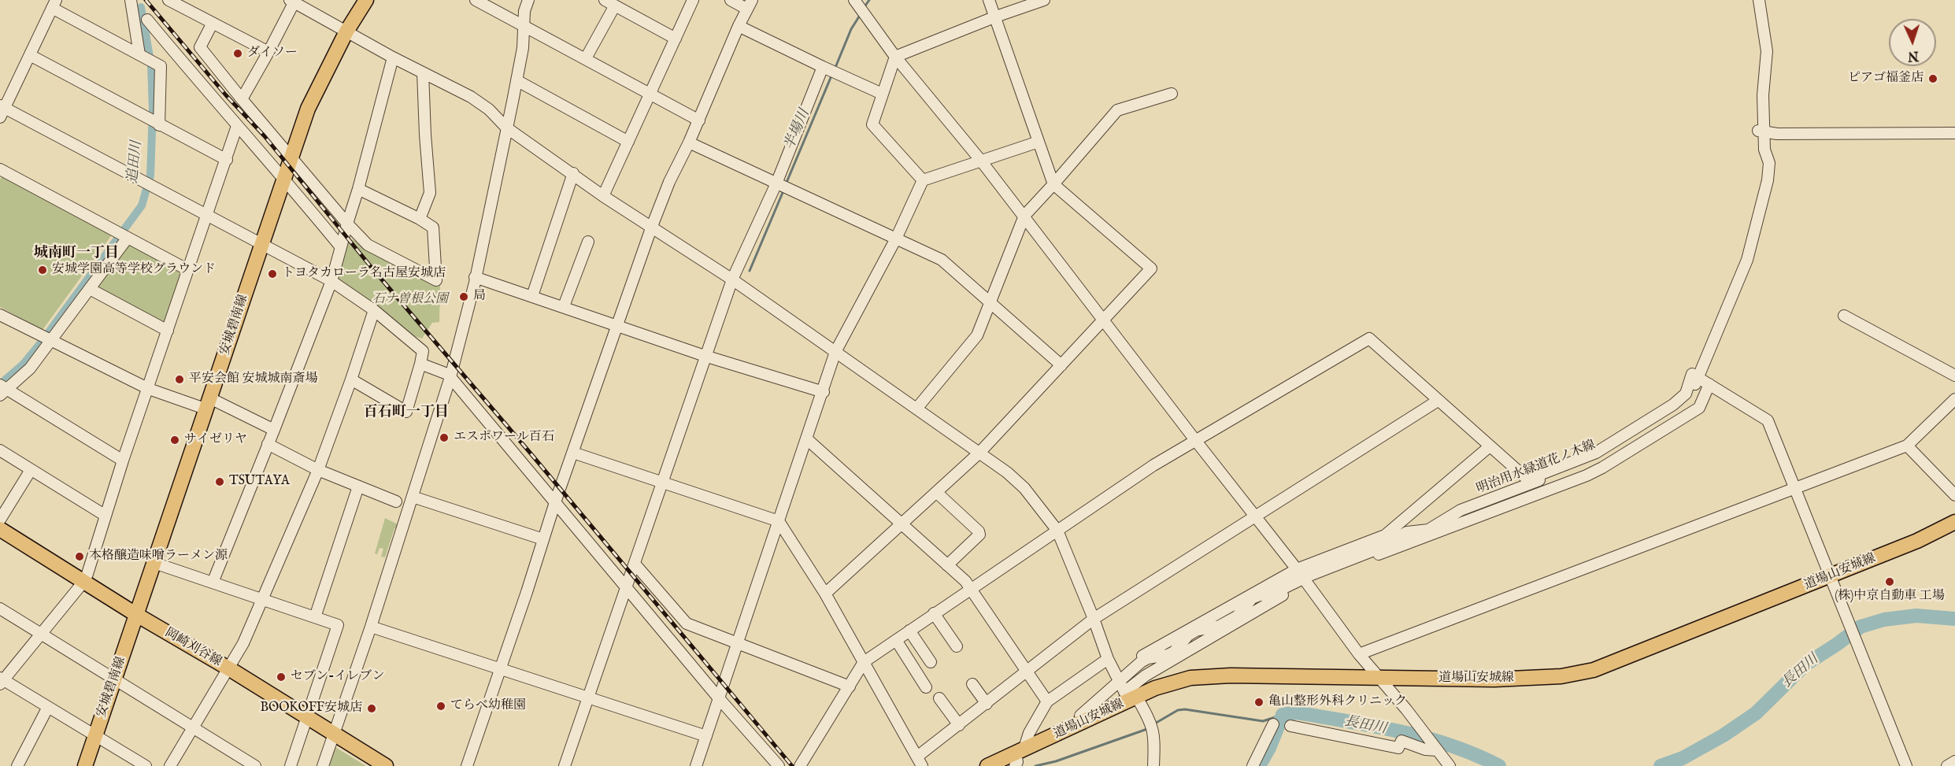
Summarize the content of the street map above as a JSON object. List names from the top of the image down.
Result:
{
  "streets": {
    "main road": ["安城碧南線", "道場山安城線", "岡崎刈谷線"],
    "street": ["明治用水緑道花ノ木線"]
  },
  "crossings": [
    ["安城碧南線", "岡崎刈谷線"]
  ],
  "districts": ["城南町一丁目", "百石町一丁目"],
  "water": ["半場川", "追田川", "長田川"],
  "parks": ["石ナ曽根公園"],
  "places": [
    "ダイソー",
    "ピアゴ福釜店",
    "安城学園高等学校グラウンド",
    "トヨタカローラ名古屋安城店",
    "局",
    "平安会館 安城城南斎場",
    "エスポワール百石",
    "サイゼリヤ",
    "TSUTAYA",
    "本格醸造味噌ラーメン源",
    "(株)中京自動車 工場",
    "セブン-イレブン",
    "亀山整形外科クリニック",
    "てらべ幼稚園",
    "BOOKOFF安城店"
  ],
  "north": "bottom"
}
